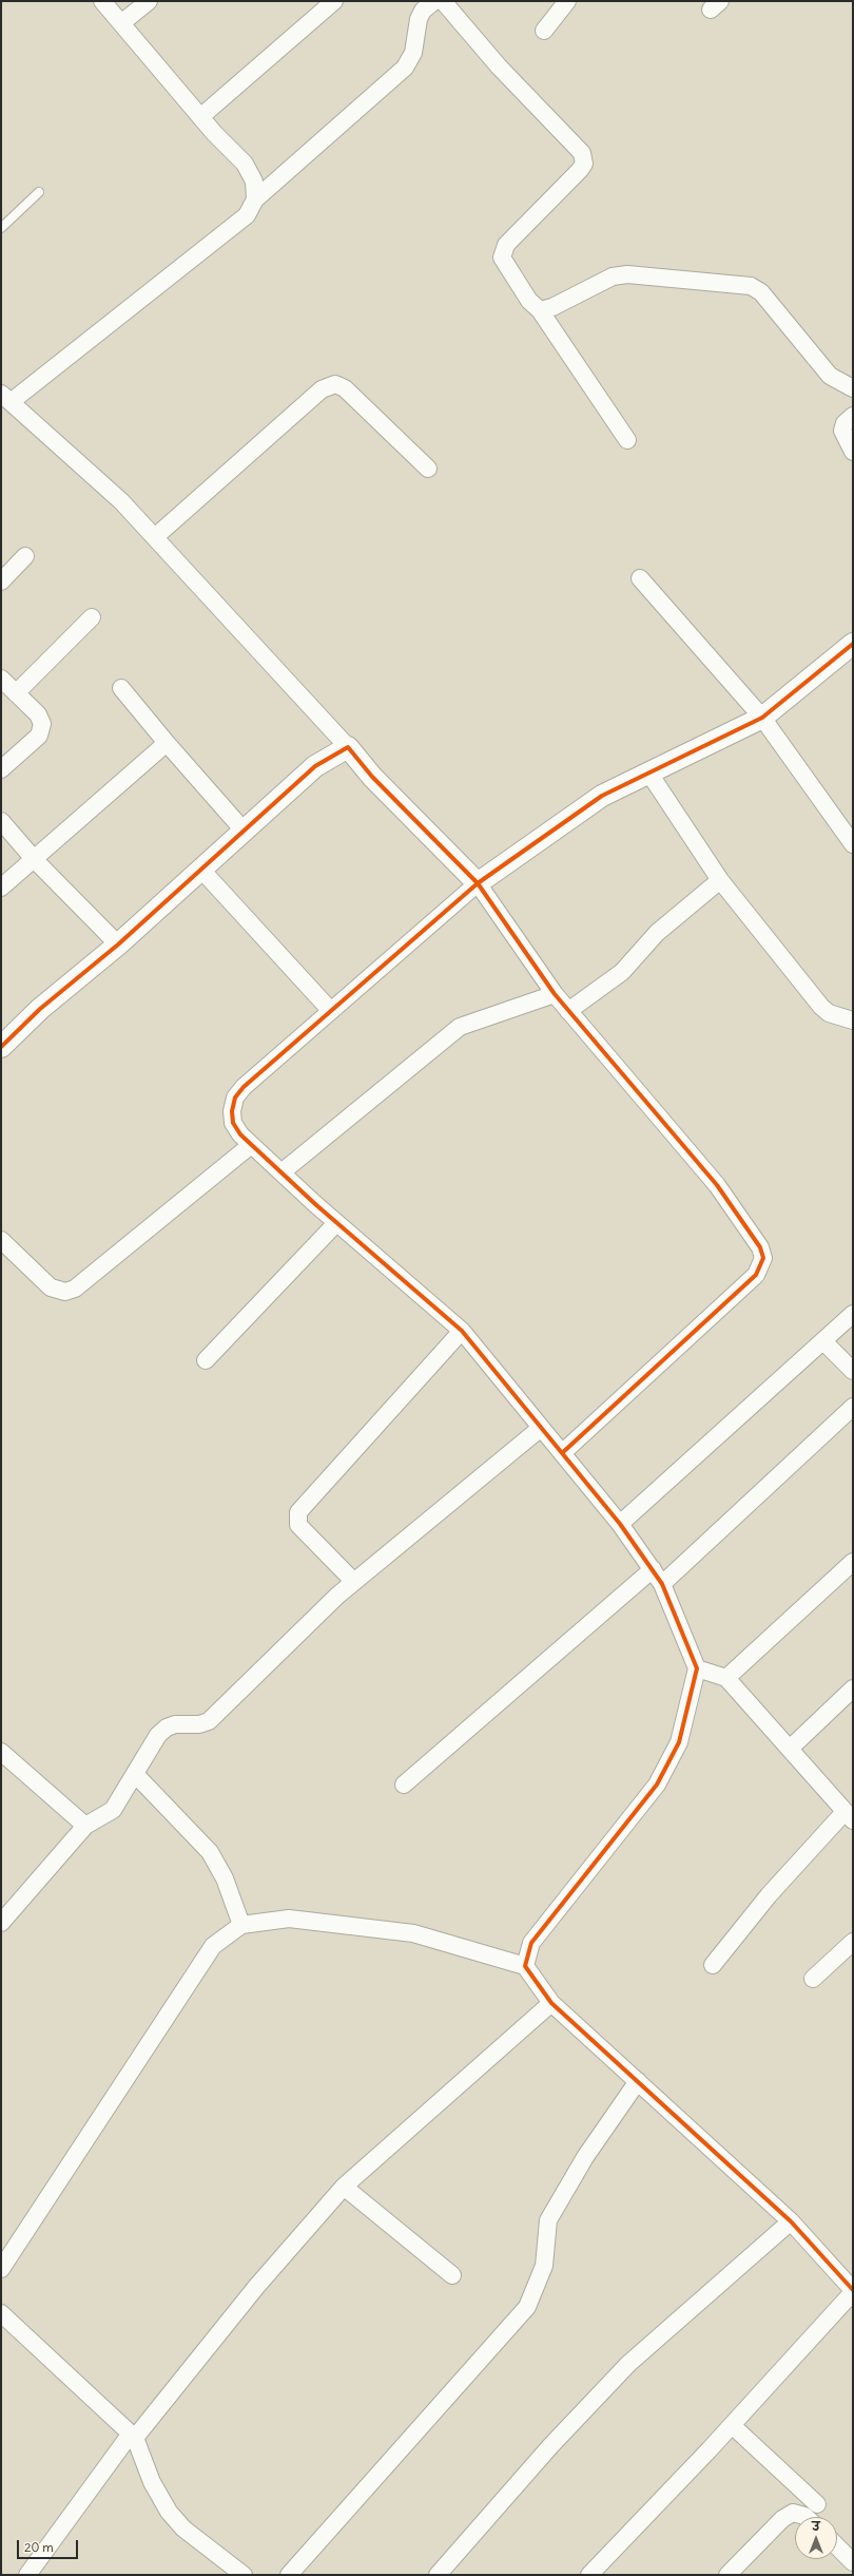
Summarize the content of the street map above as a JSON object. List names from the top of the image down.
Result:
{
  "scale_bar": "20 m",
  "north": "top"
}
